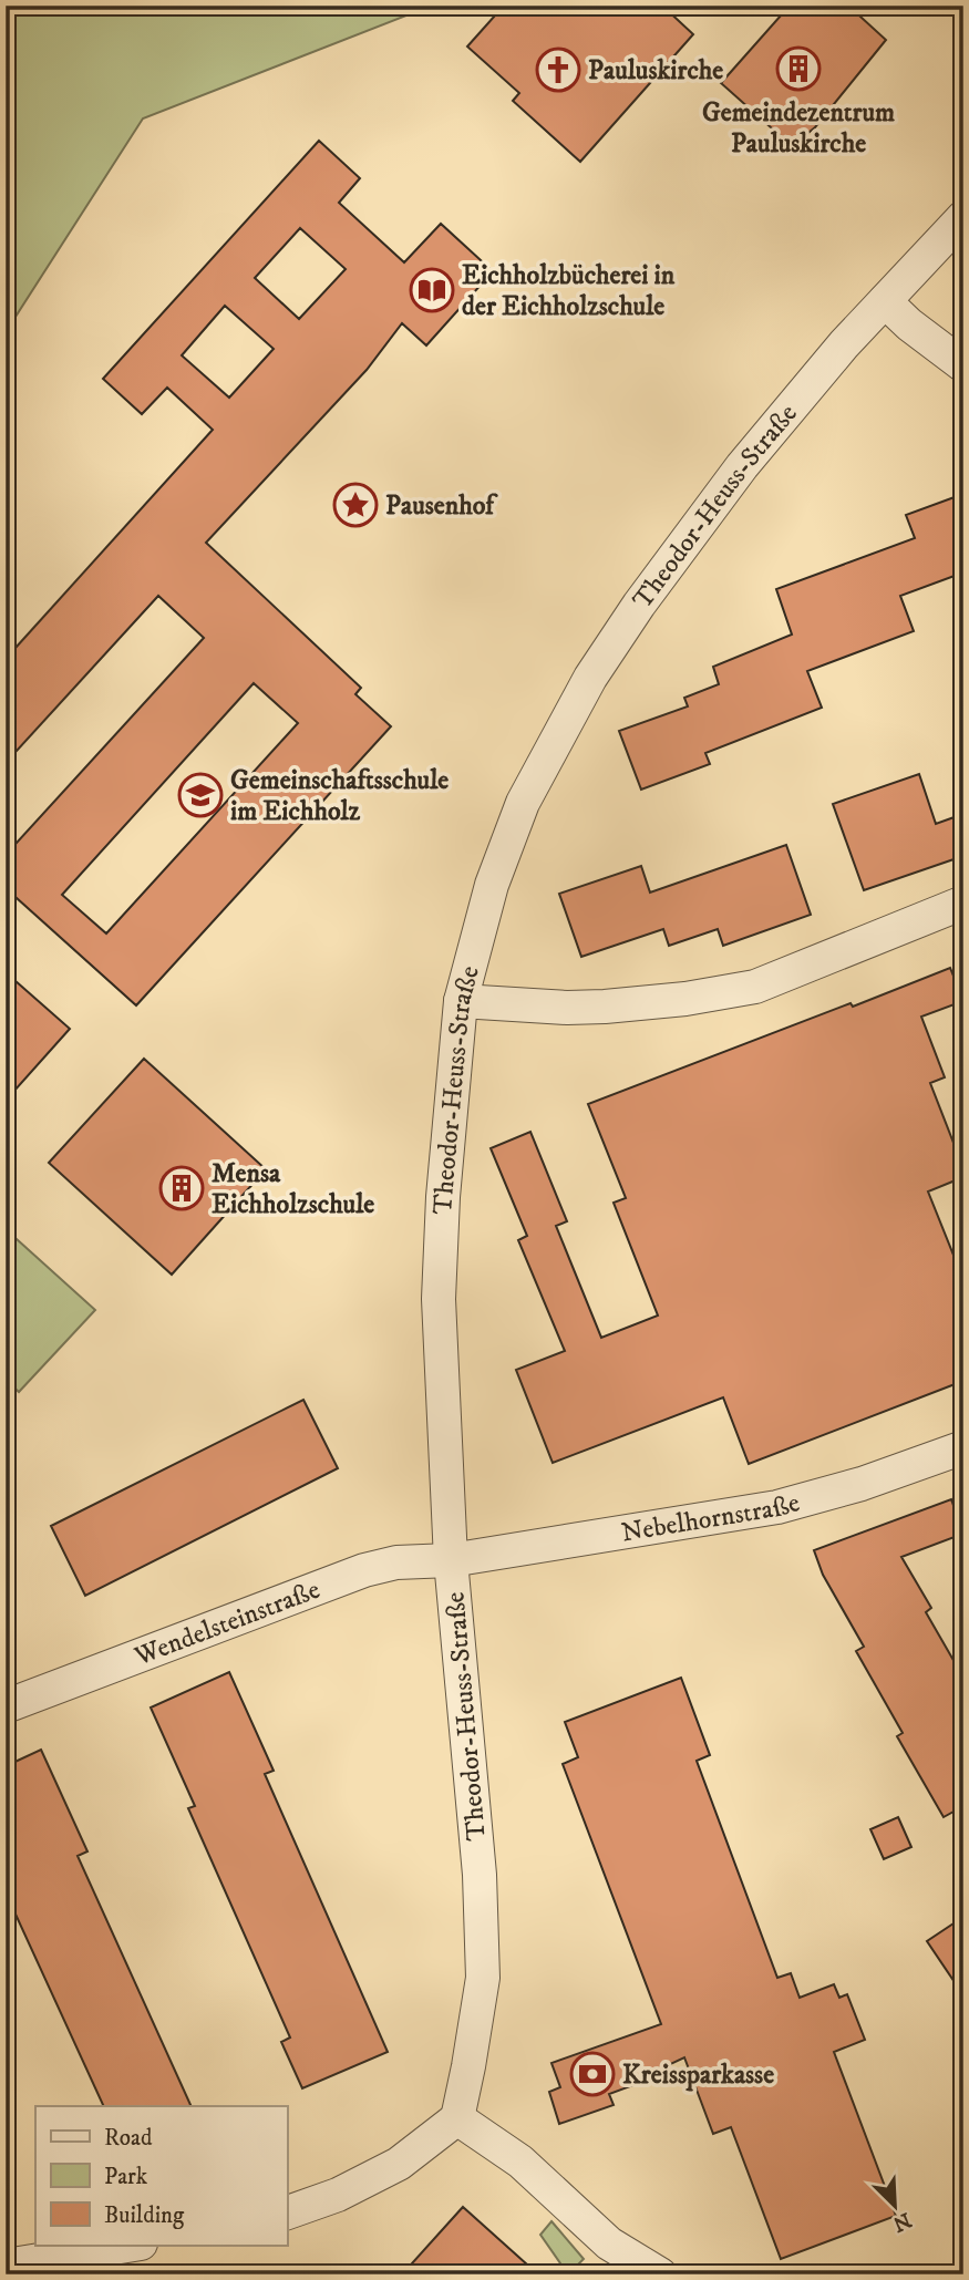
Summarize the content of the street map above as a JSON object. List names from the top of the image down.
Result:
{
  "streets": {
    "street": ["Theodor-Heuss-Straße", "Nebelhornstraße", "Wendelsteinstraße"]
  },
  "crossings": [
    ["Theodor-Heuss-Straße", "Nebelhornstraße"],
    ["Theodor-Heuss-Straße", "Wendelsteinstraße"],
    ["Nebelhornstraße", "Wendelsteinstraße"]
  ],
  "places": {
    "building": ["Gemeindezentrum Pauluskirche", "Mensa Eichholzschule"],
    "church": ["Pauluskirche"],
    "library": ["Eichholzbücherei in der Eichholzschule"],
    "place": ["Pausenhof"],
    "school or university": ["Gemeinschaftsschule im Eichholz"],
    "bank": ["Kreissparkasse"]
  },
  "legend": ["Road", "Park", "Building"],
  "north": "bottom right"
}
